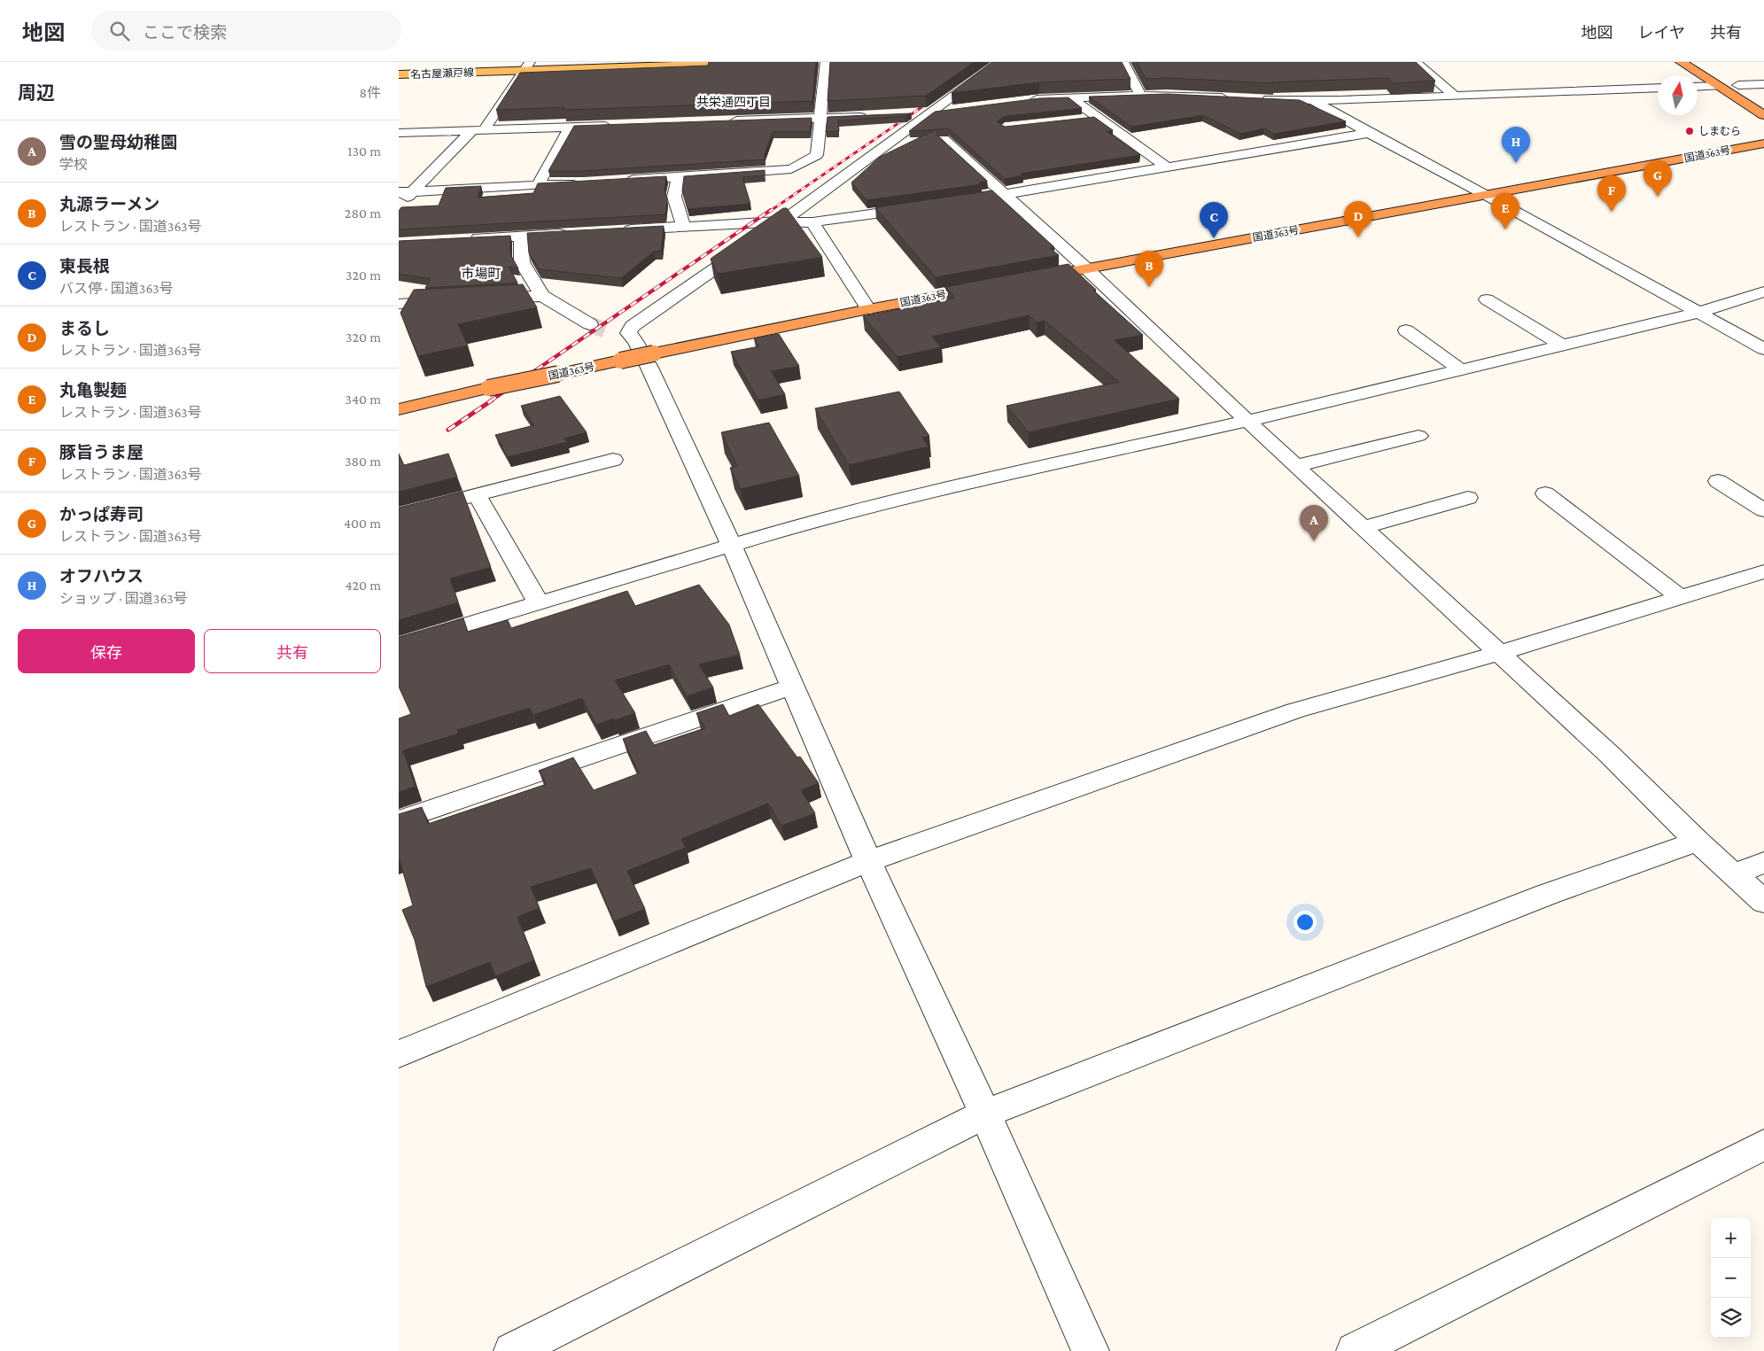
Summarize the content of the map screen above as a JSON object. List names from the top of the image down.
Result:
{
  "streets": {
    "highway": ["国道363号"],
    "main road": ["名古屋瀬戸線"]
  },
  "districts": ["共栄通四丁目", "市場町"],
  "places": ["しまむら"],
  "north": "top",
  "page": {
    "header": "地図",
    "search": "ここで検索",
    "nav": ["地図", "レイヤ", "共有"],
    "heading": ["周辺", "8件"],
    "list": [
      {
        "mark": "A",
        "name": "雪の聖母幼稚園",
        "note": "学校",
        "value": "130 m"
      },
      {
        "mark": "B",
        "name": "丸源ラーメン",
        "note": "レストラン · 国道363号",
        "value": "280 m"
      },
      {
        "mark": "C",
        "name": "東長根",
        "note": "バス停 · 国道363号",
        "value": "320 m"
      },
      {
        "mark": "D",
        "name": "まるし",
        "note": "レストラン · 国道363号",
        "value": "320 m"
      },
      {
        "mark": "E",
        "name": "丸亀製麺",
        "note": "レストラン · 国道363号",
        "value": "340 m"
      },
      {
        "mark": "F",
        "name": "豚旨うま屋",
        "note": "レストラン · 国道363号",
        "value": "380 m"
      },
      {
        "mark": "G",
        "name": "かっぱ寿司",
        "note": "レストラン · 国道363号",
        "value": "400 m"
      },
      {
        "mark": "H",
        "name": "オフハウス",
        "note": "ショップ · 国道363号",
        "value": "420 m"
      }
    ],
    "pins": [
      "H",
      "G",
      "F",
      "E",
      "D",
      "C",
      "B",
      "A"
    ],
    "buttons": ["保存", "共有"],
    "map_buttons": ["+", "−"]
  }
}
